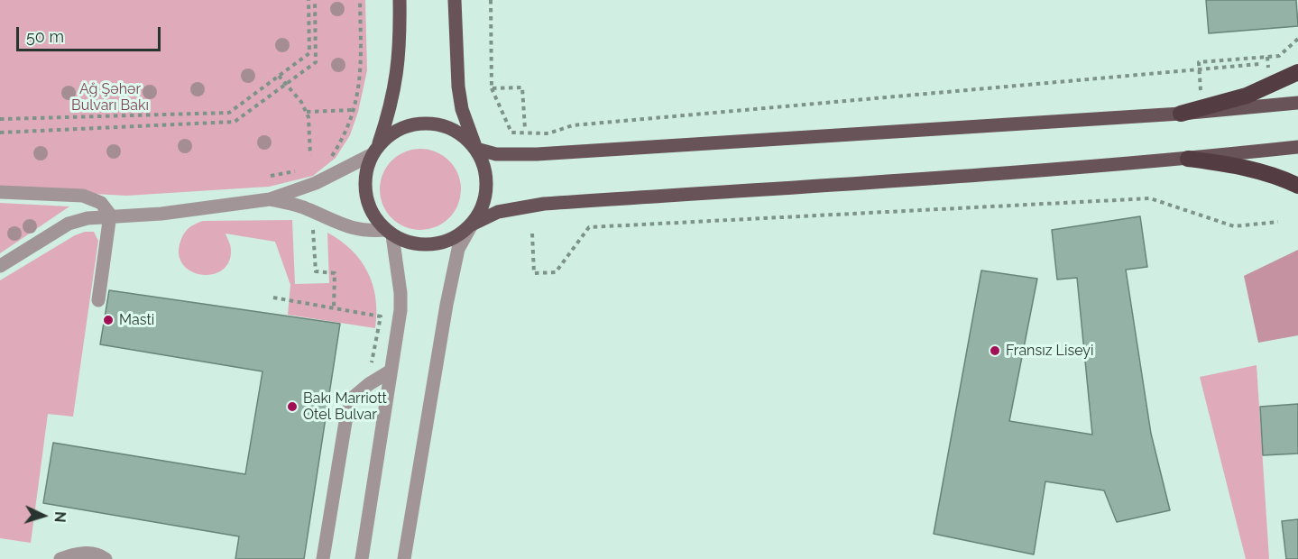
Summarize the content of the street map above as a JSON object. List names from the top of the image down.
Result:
{
  "parks": ["Ağ Şəhər Bulvarı Bakı"],
  "places": ["Masti", "Fransız Liseyi", "Bakı Marriott Otel Bulvar"],
  "scale_bar": "50 m",
  "north": "right"
}
